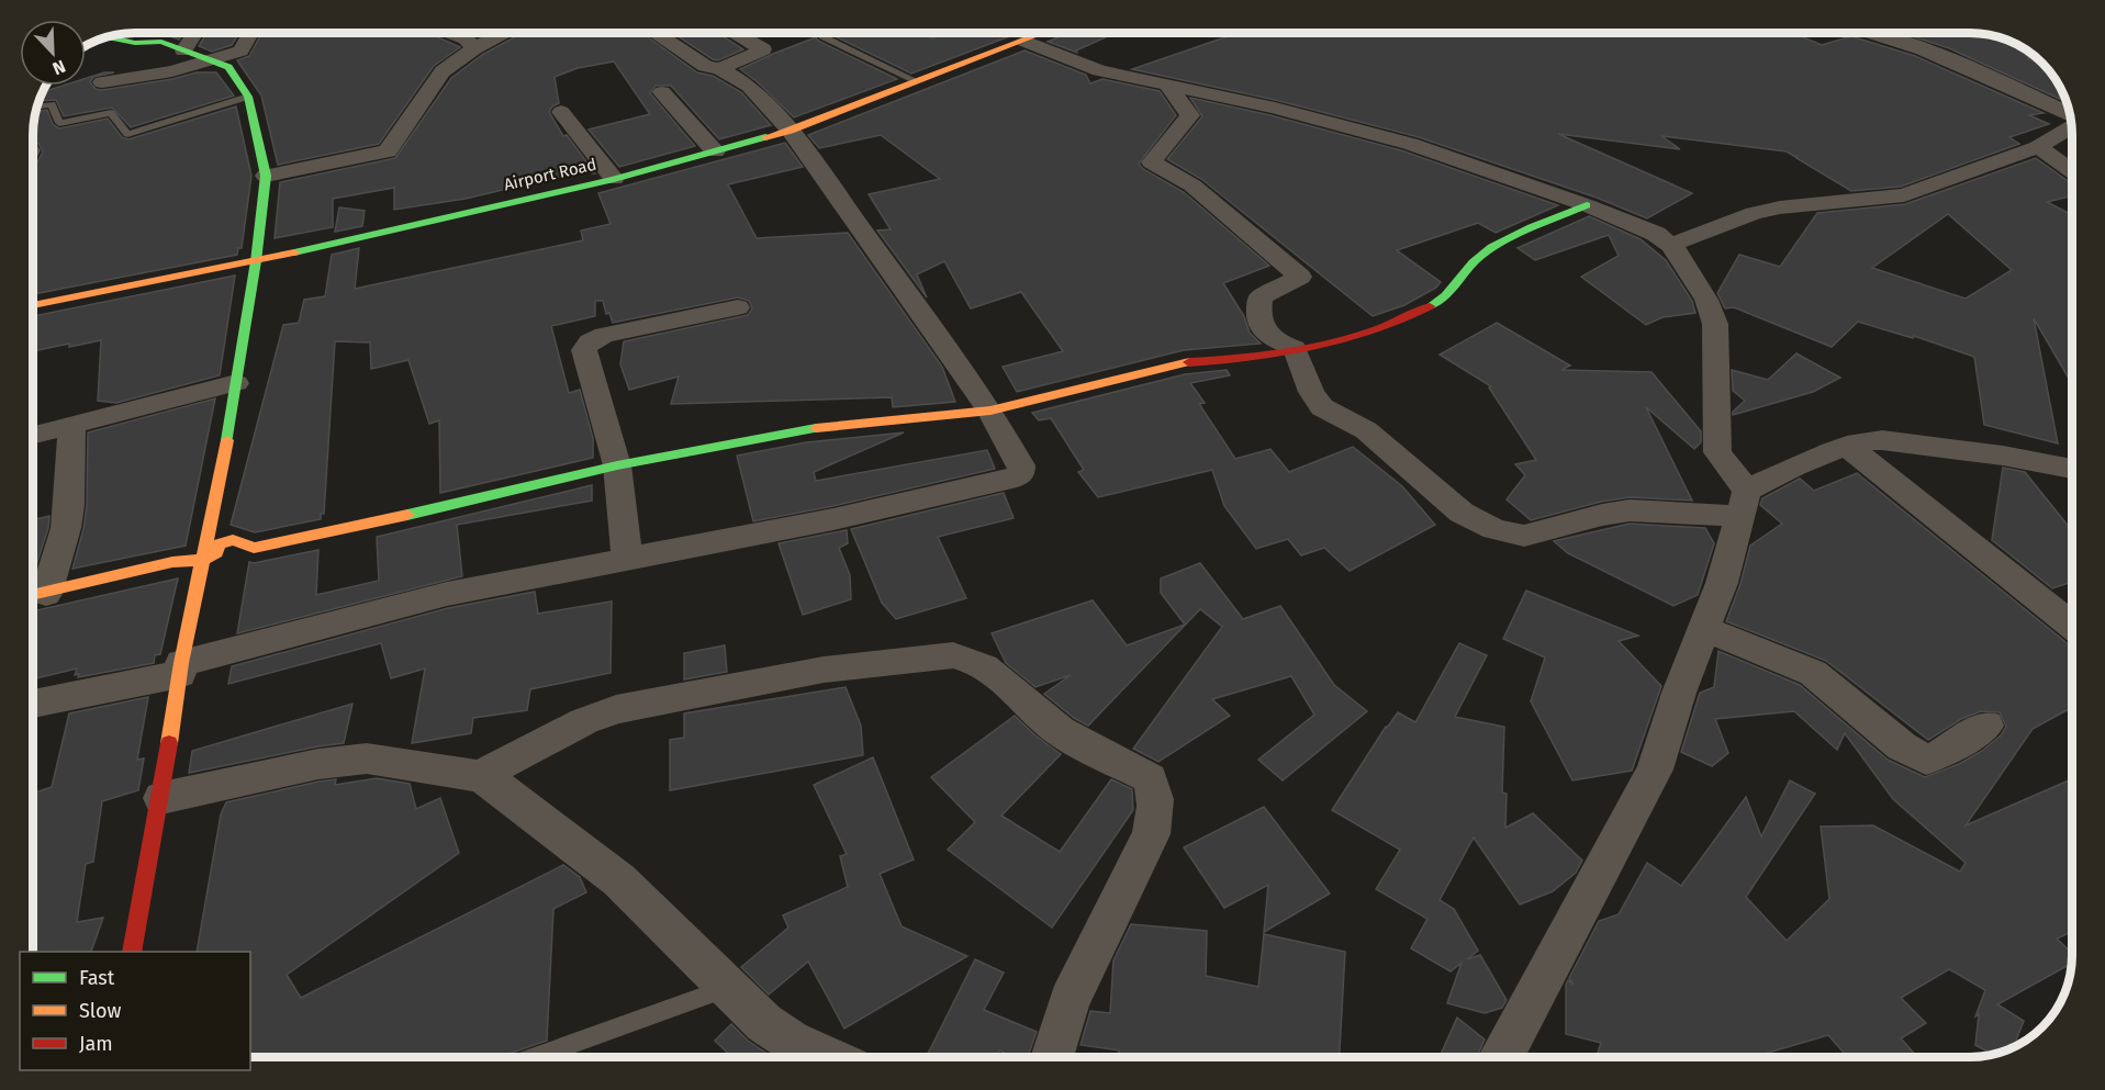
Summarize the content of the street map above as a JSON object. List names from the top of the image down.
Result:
{
  "streets": {
    "street": ["Airport Road"]
  },
  "legend": ["Fast", "Slow", "Jam"],
  "north": "bottom right"
}
